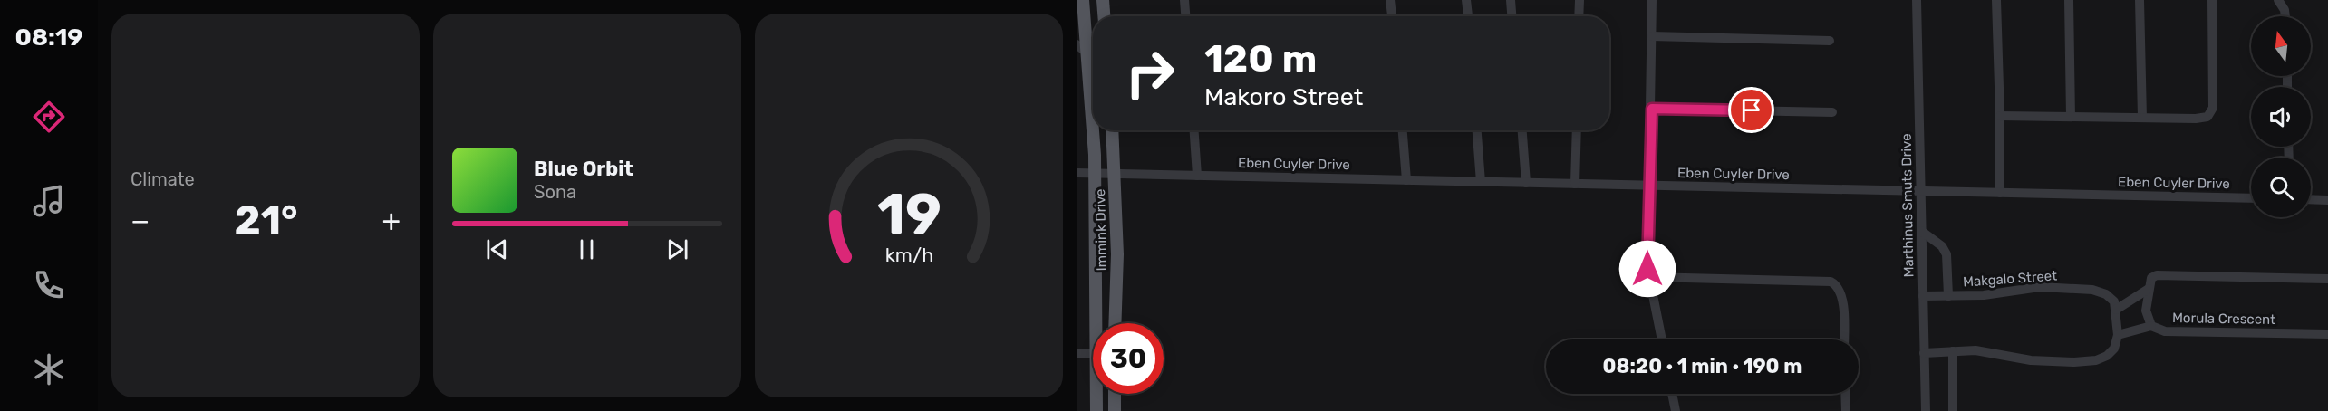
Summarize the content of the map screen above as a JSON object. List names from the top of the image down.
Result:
{
  "streets": {
    "main road": ["Immink Drive"],
    "street": [
      "Eben Cuyler Drive",
      "Marthinus Smuts Drive",
      "Makgalo Street",
      "Morula Crescent"
    ]
  },
  "crossings": [
    ["Eben Cuyler Drive", "Marthinus Smuts Drive"],
    ["Eben Cuyler Drive", "Immink Drive"],
    ["Marthinus Smuts Drive", "Makgalo Street"]
  ],
  "north": "top",
  "page": {
    "tabs": "08:19",
    "tile": "Climate",
    "turn": ["120 m", "Makoro Street"],
    "song": ["Blue Orbit", "Sona"],
    "heat": ["−", "21°", "+"],
    "limit": "30",
    "trip": "08:20 · 1 min · 190 m",
    "gauge": ["19", "km/h"]
  }
}
